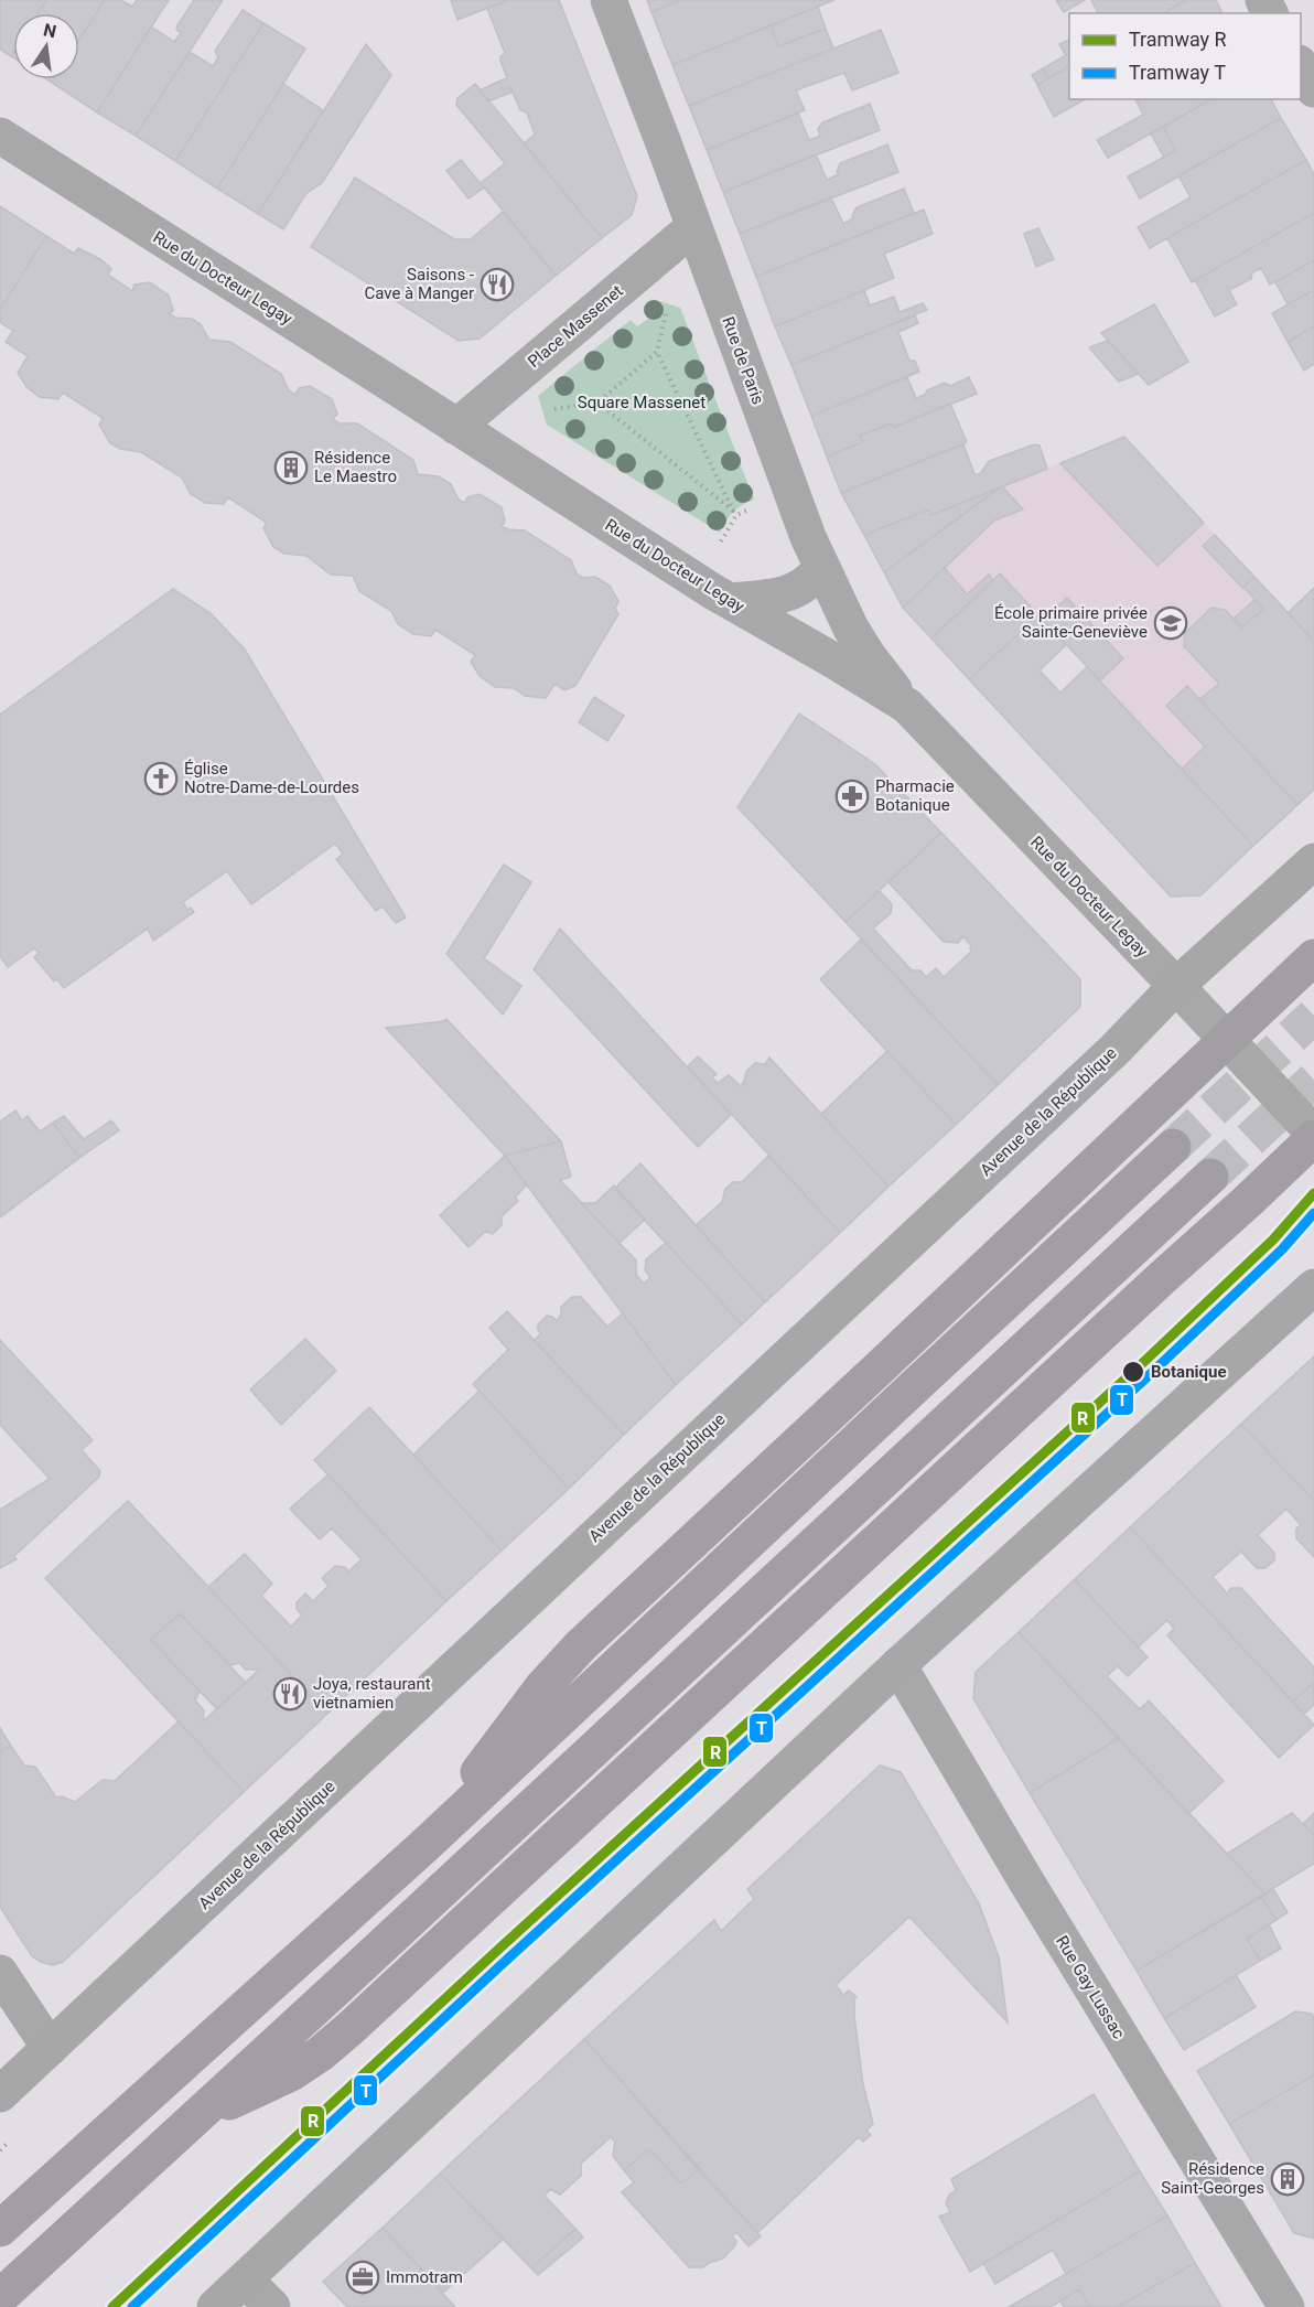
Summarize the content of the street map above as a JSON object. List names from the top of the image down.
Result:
{
  "streets": {
    "street": [
      "Rue du Docteur Legay",
      "Place Massenet",
      "Rue de Paris",
      "Avenue de la République",
      "Rue Gay Lussac"
    ]
  },
  "crossings": [
    ["Rue du Docteur Legay", "Place Massenet"],
    ["Rue du Docteur Legay", "Rue de Paris"],
    ["Rue du Docteur Legay", "Avenue de la République"],
    ["Place Massenet", "Rue de Paris"]
  ],
  "parks": ["Square Massenet"],
  "places": {
    "restaurant": ["Saisons - Cave à Manger", "Joya, restaurant vietnamien"],
    "building": ["Résidence Le Maestro", "Résidence Saint-Georges"],
    "school or university": ["École primaire privée Sainte-Geneviève"],
    "church": ["Église Notre-Dame-de-Lourdes"],
    "pharmacy": ["Pharmacie Botanique"],
    "other": ["Botanique"],
    "office": ["Immotram"]
  },
  "lines": ["tram line R", "tram line T"],
  "legend": ["Tramway R", "Tramway T"],
  "north": "top"
}
